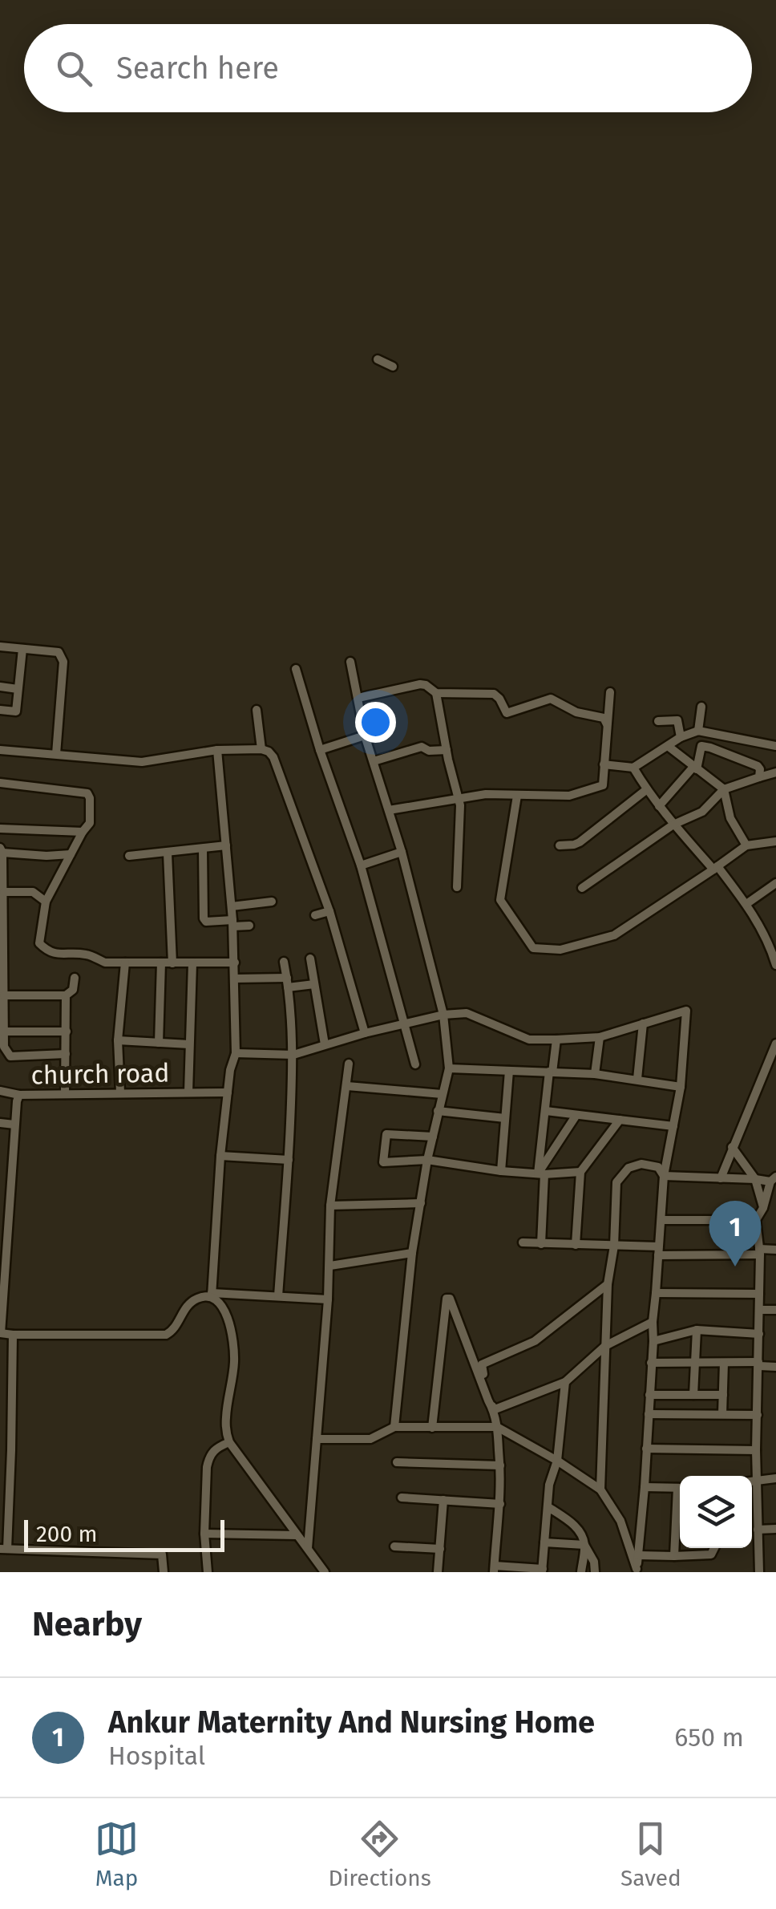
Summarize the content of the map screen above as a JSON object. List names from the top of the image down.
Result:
{
  "streets": {
    "street": ["church road"]
  },
  "scale_bar": "200 m",
  "page": {
    "search": "Search here",
    "pins": "1",
    "scale": "200 m",
    "heading": "Nearby",
    "list": [
      {
        "mark": "1",
        "name": "Ankur Maternity And Nursing Home",
        "note": "Hospital",
        "value": "650 m"
      }
    ],
    "nav": ["Map", "Directions", "Saved"]
  }
}
